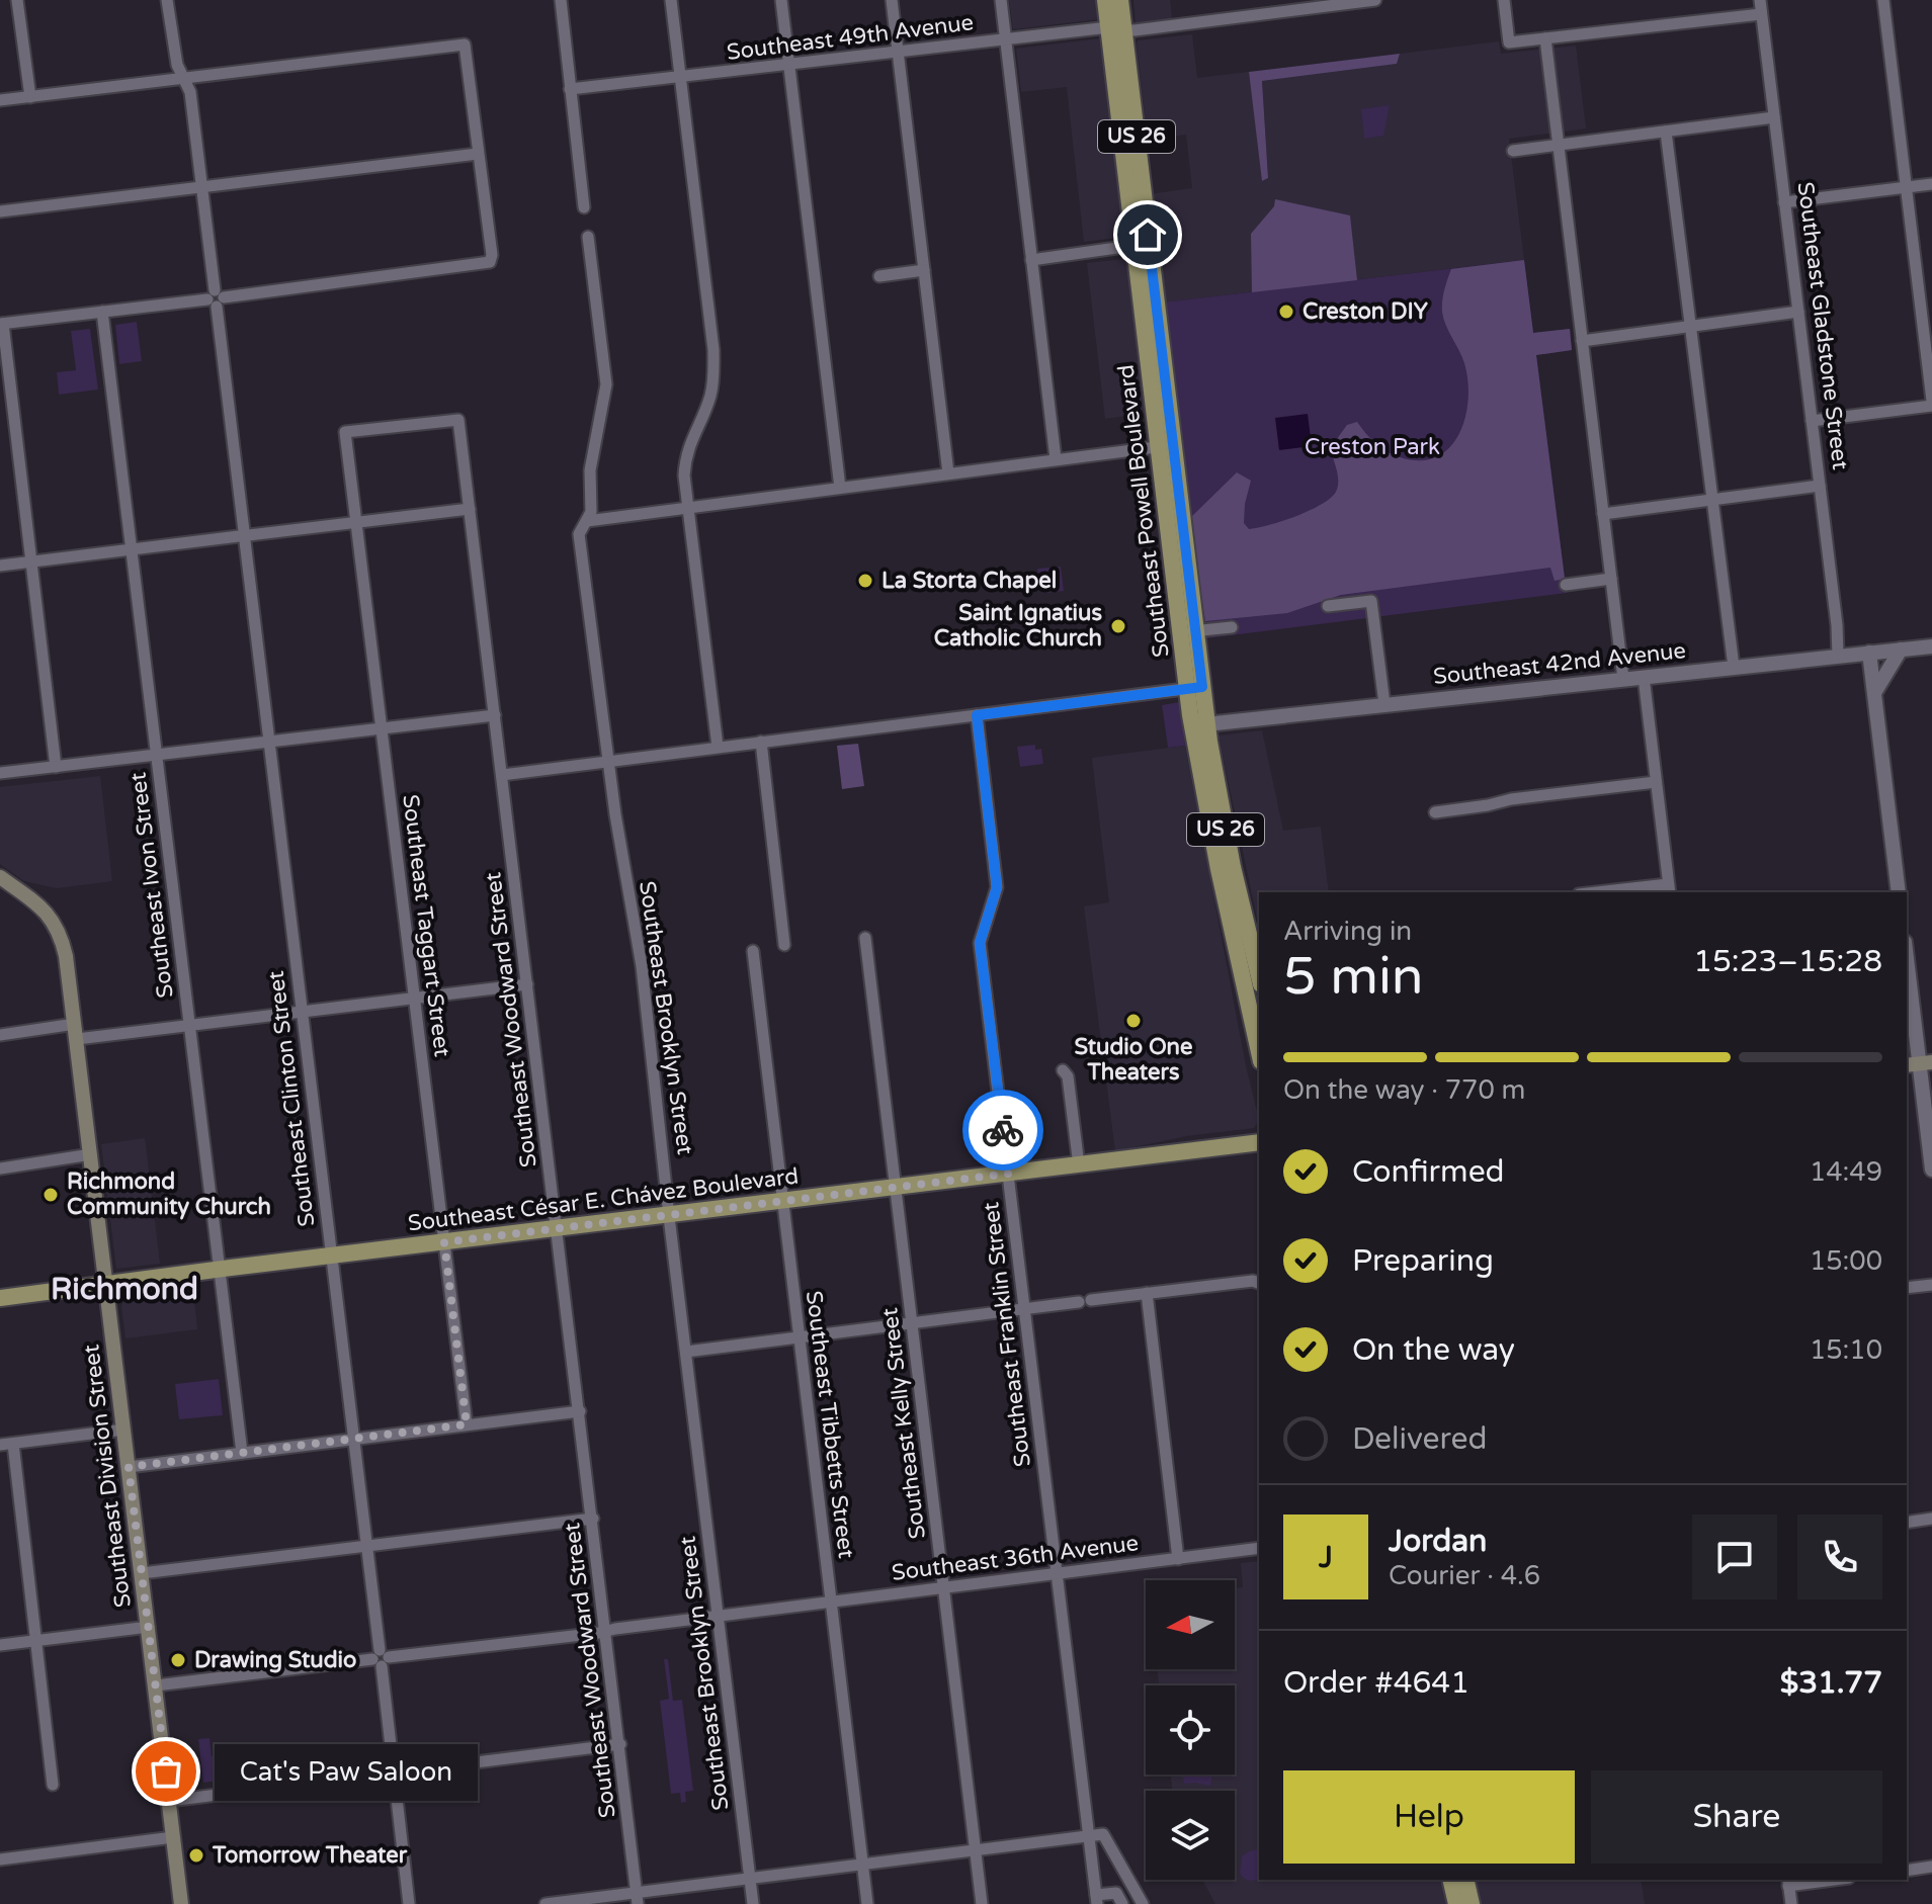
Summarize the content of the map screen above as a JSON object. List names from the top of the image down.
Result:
{
  "streets": {
    "main road": [
      "US 26",
      "Southeast Powell Boulevard",
      "Southeast César E. Chávez Boulevard",
      "Southeast Division Street"
    ],
    "street": [
      "Southeast 49th Avenue",
      "Southeast Gladstone Street",
      "Southeast 42nd Avenue",
      "Southeast Ivon Street",
      "Southeast Taggart Street",
      "Southeast Brooklyn Street",
      "Southeast Woodward Street",
      "Southeast Clinton Street",
      "Southeast Franklin Street",
      "Southeast Kelly Street",
      "Southeast Tibbetts Street",
      "Southeast 36th Avenue"
    ]
  },
  "crossings": [
    ["Southeast 49th Avenue", "Southeast Powell Boulevard"],
    ["Southeast Gladstone Street", "Southeast 42nd Avenue"],
    ["Southeast Powell Boulevard", "Southeast 42nd Avenue"],
    ["Southeast Ivon Street", "Southeast César E. Chávez Boulevard"],
    ["Southeast Taggart Street", "Southeast Woodward Street"],
    ["Southeast Taggart Street", "Southeast César E. Chávez Boulevard"],
    ["Southeast Brooklyn Street", "Southeast César E. Chávez Boulevard"],
    ["Southeast Brooklyn Street", "Southeast 36th Avenue"],
    ["Southeast Woodward Street", "Southeast César E. Chávez Boulevard"],
    ["Southeast Woodward Street", "Southeast 36th Avenue"],
    ["Southeast Clinton Street", "Southeast César E. Chávez Boulevard"],
    ["Southeast Clinton Street", "Southeast 36th Avenue"],
    ["Southeast César E. Chávez Boulevard", "Southeast Franklin Street"],
    ["Southeast César E. Chávez Boulevard", "Southeast Kelly Street"],
    ["Southeast César E. Chávez Boulevard", "Southeast Tibbetts Street"],
    ["Southeast César E. Chávez Boulevard", "Southeast Division Street"],
    ["Southeast Franklin Street", "Southeast 36th Avenue"],
    ["Southeast Kelly Street", "Southeast 36th Avenue"],
    ["Southeast Tibbetts Street", "Southeast 36th Avenue"],
    ["Southeast Division Street", "Southeast 36th Avenue"]
  ],
  "districts": ["Richmond"],
  "parks": ["Creston Park"],
  "places": [
    "Creston DIY",
    "La Storta Chapel",
    "Saint Ignatius Catholic Church",
    "Studio One Theaters",
    "Richmond Community Church",
    "Drawing Studio",
    "Cat's Paw Saloon",
    "Tomorrow Theater"
  ],
  "north": "left",
  "page": {
    "heading": ["5 min", "Arriving in", "15:23–15:28"],
    "panel": [
      "Jordan",
      "Courier · 4.6",
      "Order #4641",
      "$31.77"
    ],
    "bar": "On the way · 770 m",
    "list": [
      ["Confirmed", "14:49"],
      ["Preparing", "15:00"],
      ["On the way", "15:10"],
      "Delivered"
    ],
    "round": "J",
    "bubble": "Cat's Paw Saloon",
    "buttons": ["Help", "Share"]
  }
}
